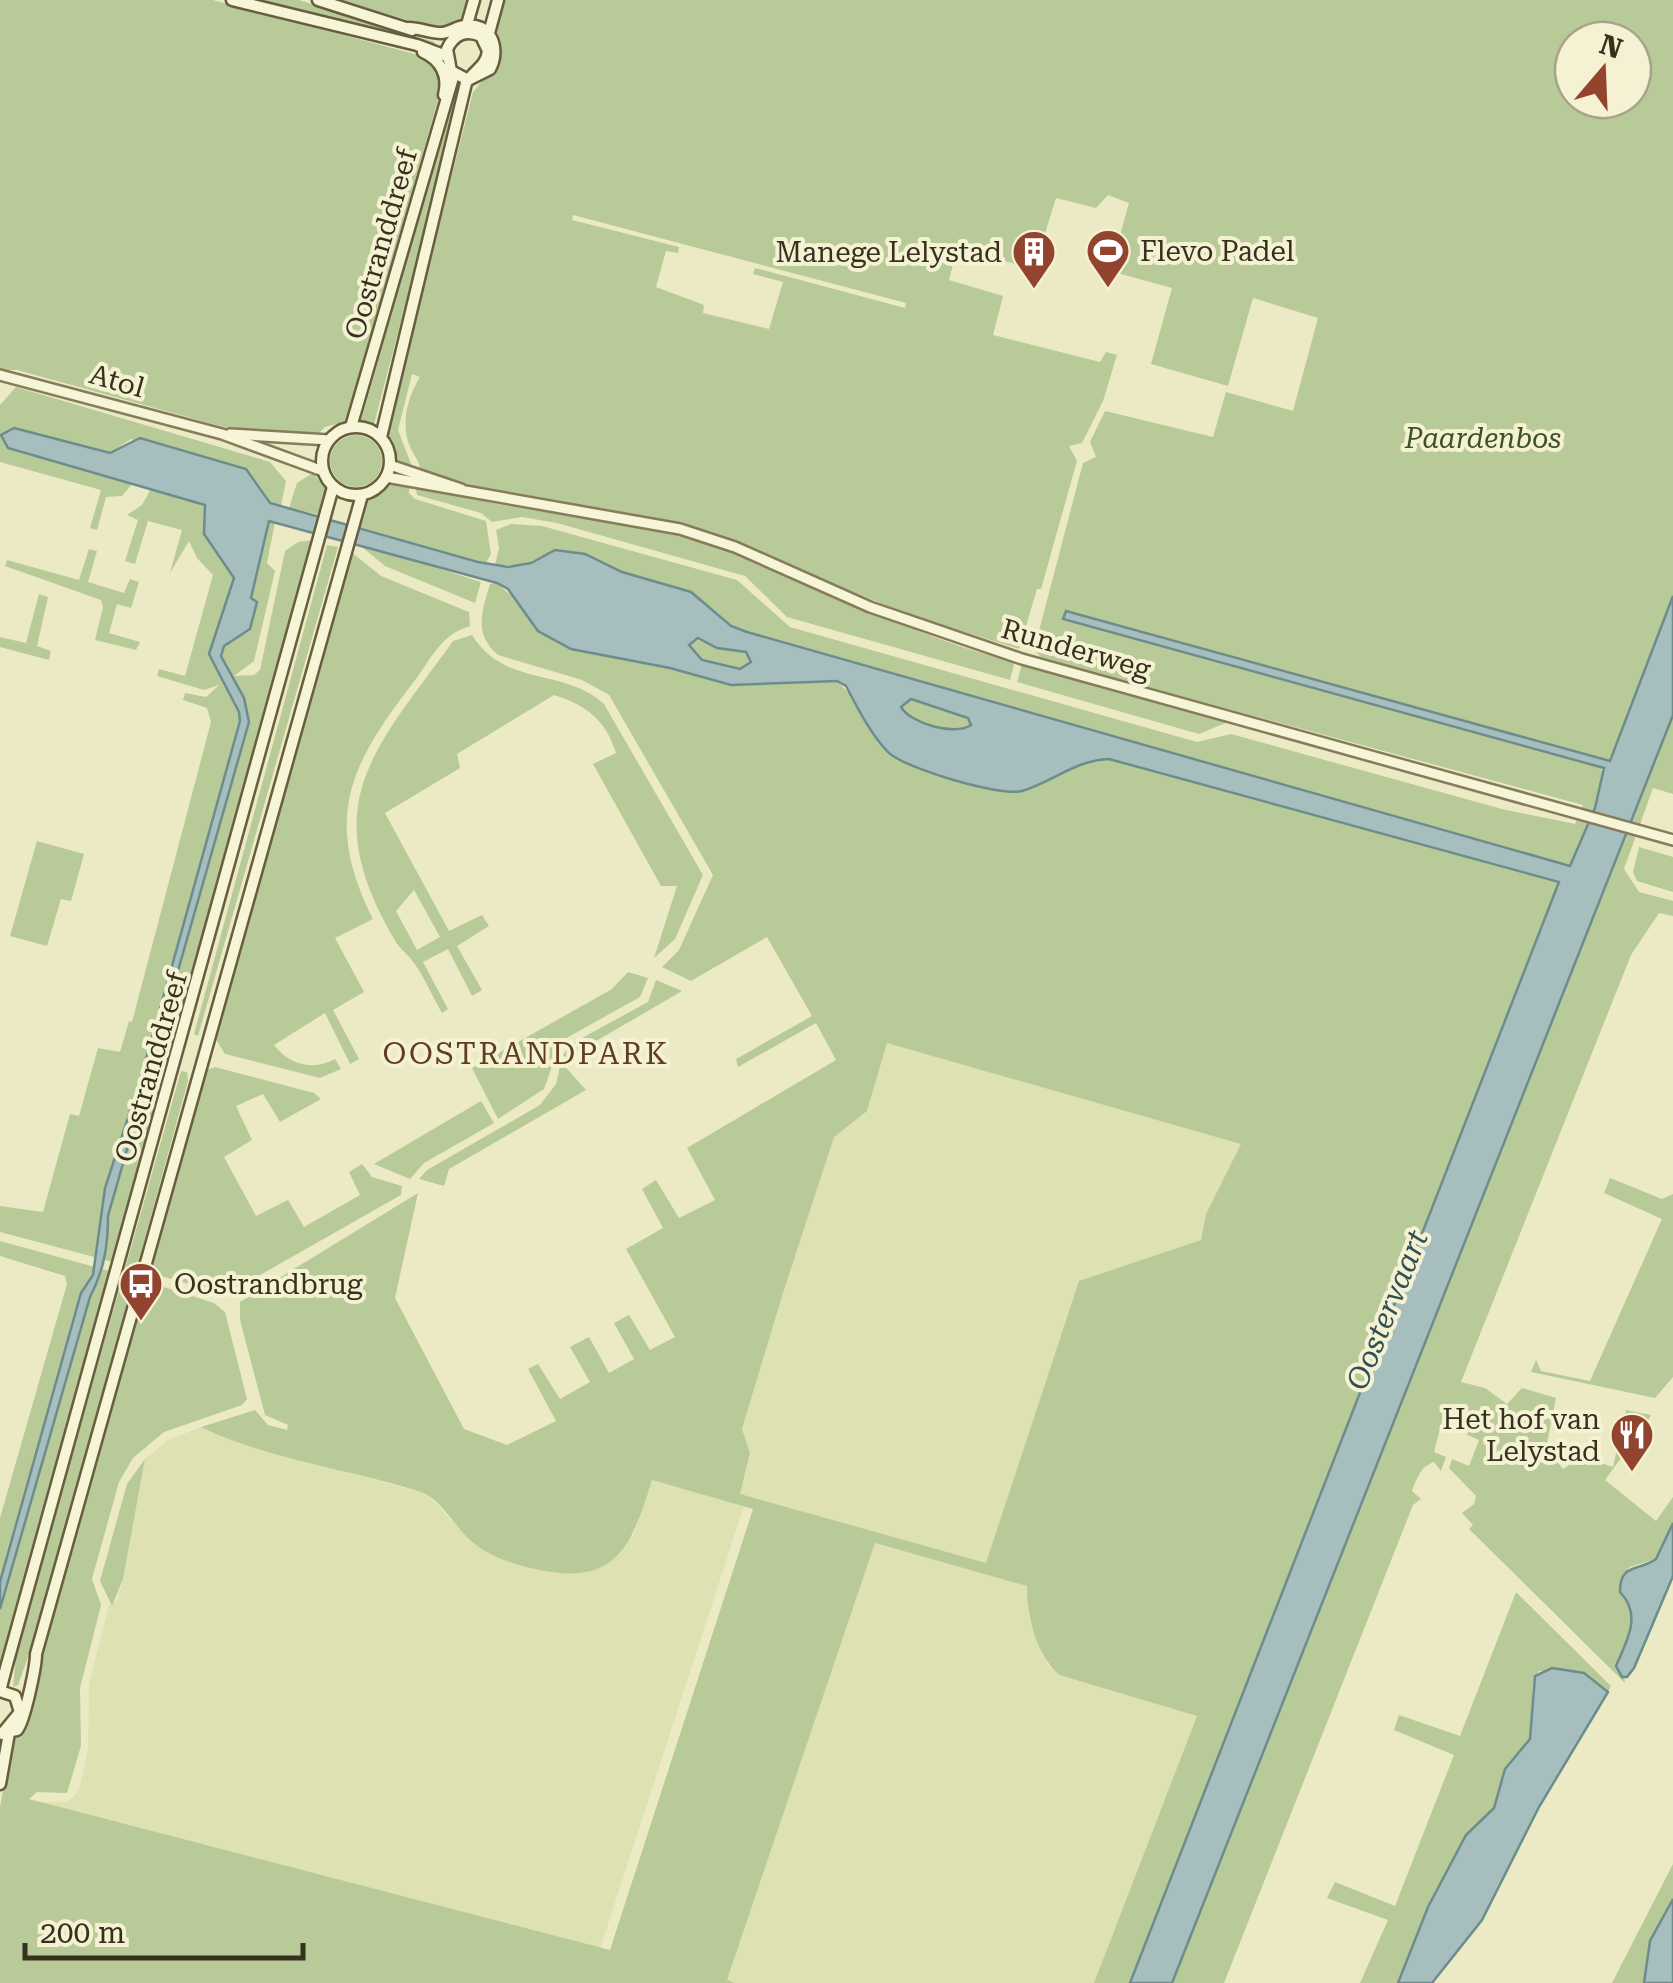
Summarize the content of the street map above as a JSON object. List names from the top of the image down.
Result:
{
  "streets": {
    "main road": ["Oostranddreef"],
    "street": ["Atol", "Runderweg"]
  },
  "crossings": [
    ["Oostranddreef", "Atol"],
    ["Oostranddreef", "Runderweg"],
    ["Atol", "Runderweg"]
  ],
  "districts": ["OOSTRANDPARK"],
  "water": ["Oostervaart"],
  "parks": ["Paardenbos"],
  "places": {
    "sports": ["Flevo Padel"],
    "building": ["Manege Lelystad"],
    "bus stop": ["Oostrandbrug"],
    "restaurant": ["Het hof van Lelystad"]
  },
  "scale_bar": "200 m",
  "north": "top"
}
